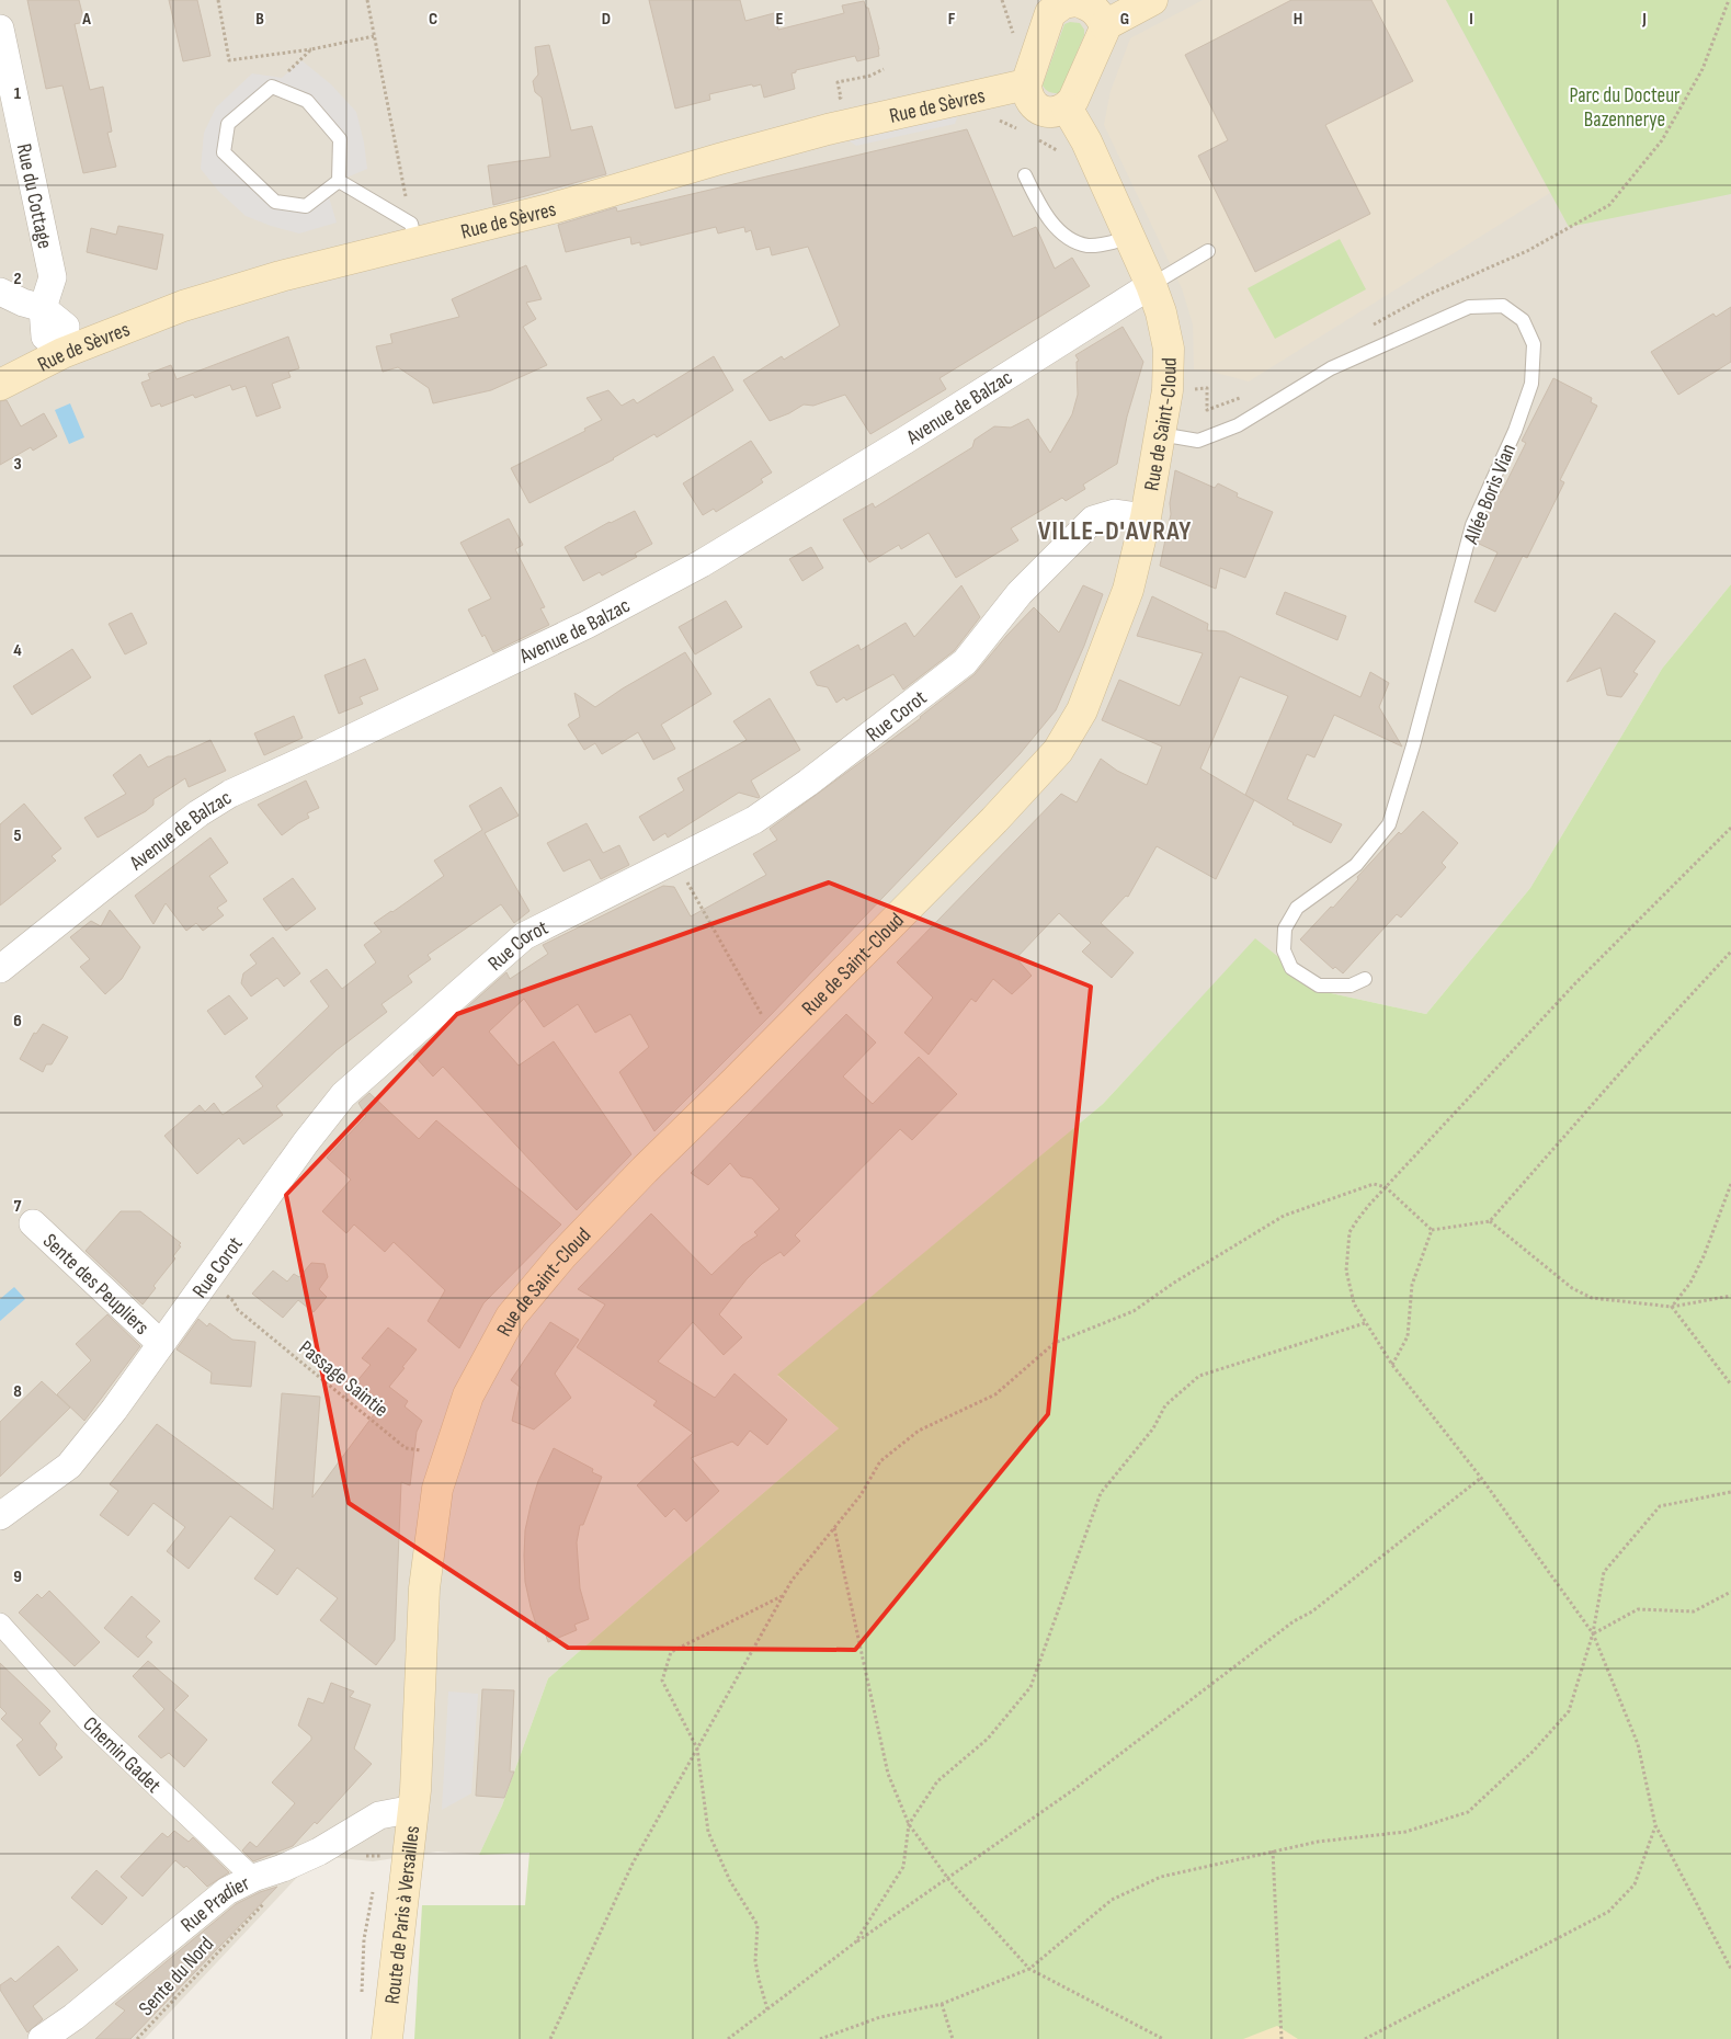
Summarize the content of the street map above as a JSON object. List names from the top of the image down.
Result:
{
  "streets": {
    "main road": ["Rue de Sèvres", "Rue de Saint-Cloud", "Route de Paris à Versailles"],
    "street": [
      "Rue du Cottage",
      "Avenue de Balzac",
      "Rue Corot",
      "Sente des Peupliers",
      "Chemin Gadet",
      "Rue Pradier"
    ],
    "lane": ["Allée Boris Vian"],
    "path": ["Passage Saintie", "Sente du Nord"]
  },
  "crossings": [
    ["Avenue de Balzac", "Rue de Saint-Cloud"],
    ["Rue de Saint-Cloud", "Allée Boris Vian"],
    ["Rue de Saint-Cloud", "Rue Corot"],
    ["Rue de Saint-Cloud", "Passage Saintie"],
    ["Rue de Saint-Cloud", "Rue Pradier"],
    ["Rue de Saint-Cloud", "Route de Paris à Versailles"],
    ["Rue Corot", "Sente des Peupliers"],
    ["Chemin Gadet", "Rue Pradier"],
    ["Chemin Gadet", "Sente du Nord"],
    ["Rue Pradier", "Route de Paris à Versailles"],
    ["Rue Pradier", "Sente du Nord"]
  ],
  "districts": ["VILLE-D'AVRAY"],
  "parks": ["Parc du Docteur Bazennerye"],
  "grid": {
    "columns": [
      "A",
      "B",
      "C",
      "D",
      "E",
      "F",
      "G",
      "H",
      "I",
      "J"
    ],
    "rows": [
      "1",
      "2",
      "3",
      "4",
      "5",
      "6",
      "7",
      "8",
      "9"
    ]
  }
}
